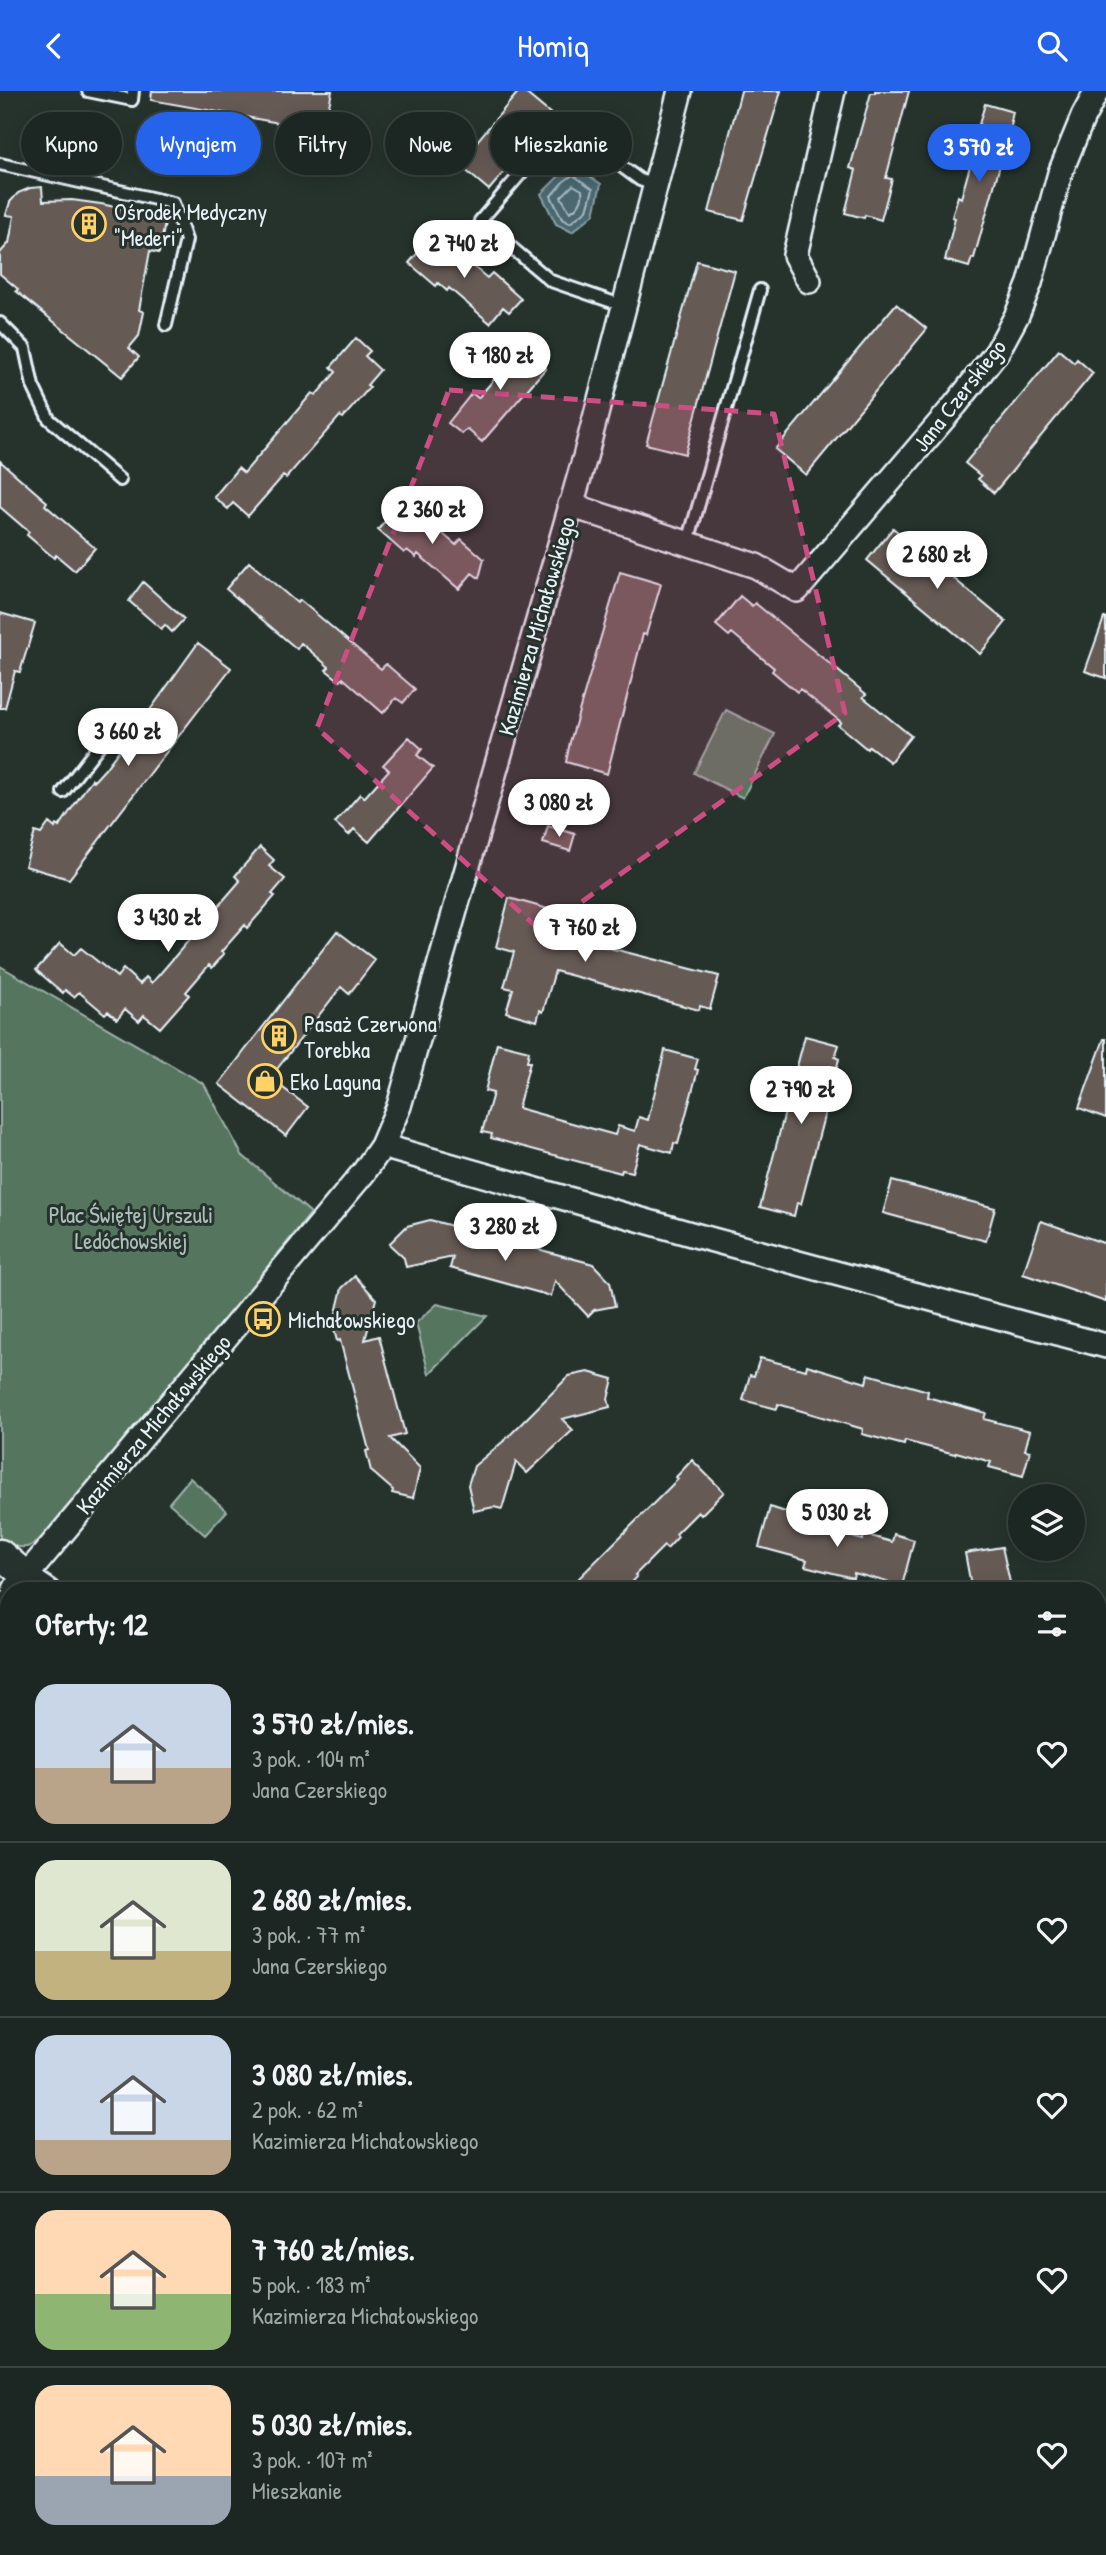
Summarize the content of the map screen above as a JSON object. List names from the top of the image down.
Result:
{
  "streets": {
    "street": ["Jana Czerskiego", "Kazimierza Michałowskiego"]
  },
  "parks": ["Plac Świętej Urszuli Ledóchowskiej"],
  "places": {
    "building": ["Ośrodek Medyczny \"Mederi\"", "Pasaż Czerwona Torebka"],
    "shop": ["Eko Laguna"],
    "bus stop": ["Michałowskiego"]
  },
  "page": {
    "header": "Homiq",
    "chip": [
      "Kupno",
      "Wynajem",
      "Filtry",
      "Nowe",
      "Mieszkanie"
    ],
    "price": [
      "3 570 zł",
      "2 740 zł",
      "7 180 zł",
      "2 360 zł",
      "2 680 zł",
      "3 660 zł",
      "3 080 zł",
      "3 430 zł",
      "7 760 zł",
      "2 790 zł",
      "3 280 zł",
      "5 030 zł"
    ],
    "heading": "Oferty: 12",
    "list": [
      {
        "name": "3 570 zł/mies.",
        "note": "3 pok. · 104 m² · Jana Czerskiego"
      },
      {
        "name": "2 680 zł/mies.",
        "note": "3 pok. · 77 m² · Jana Czerskiego"
      },
      {
        "name": "3 080 zł/mies.",
        "note": "2 pok. · 62 m² · Kazimierza Michałowskiego"
      },
      {
        "name": "7 760 zł/mies.",
        "note": "5 pok. · 183 m² · Kazimierza Michałowskiego"
      },
      {
        "name": "5 030 zł/mies.",
        "note": "3 pok. · 107 m² · Mieszkanie"
      }
    ]
  }
}
